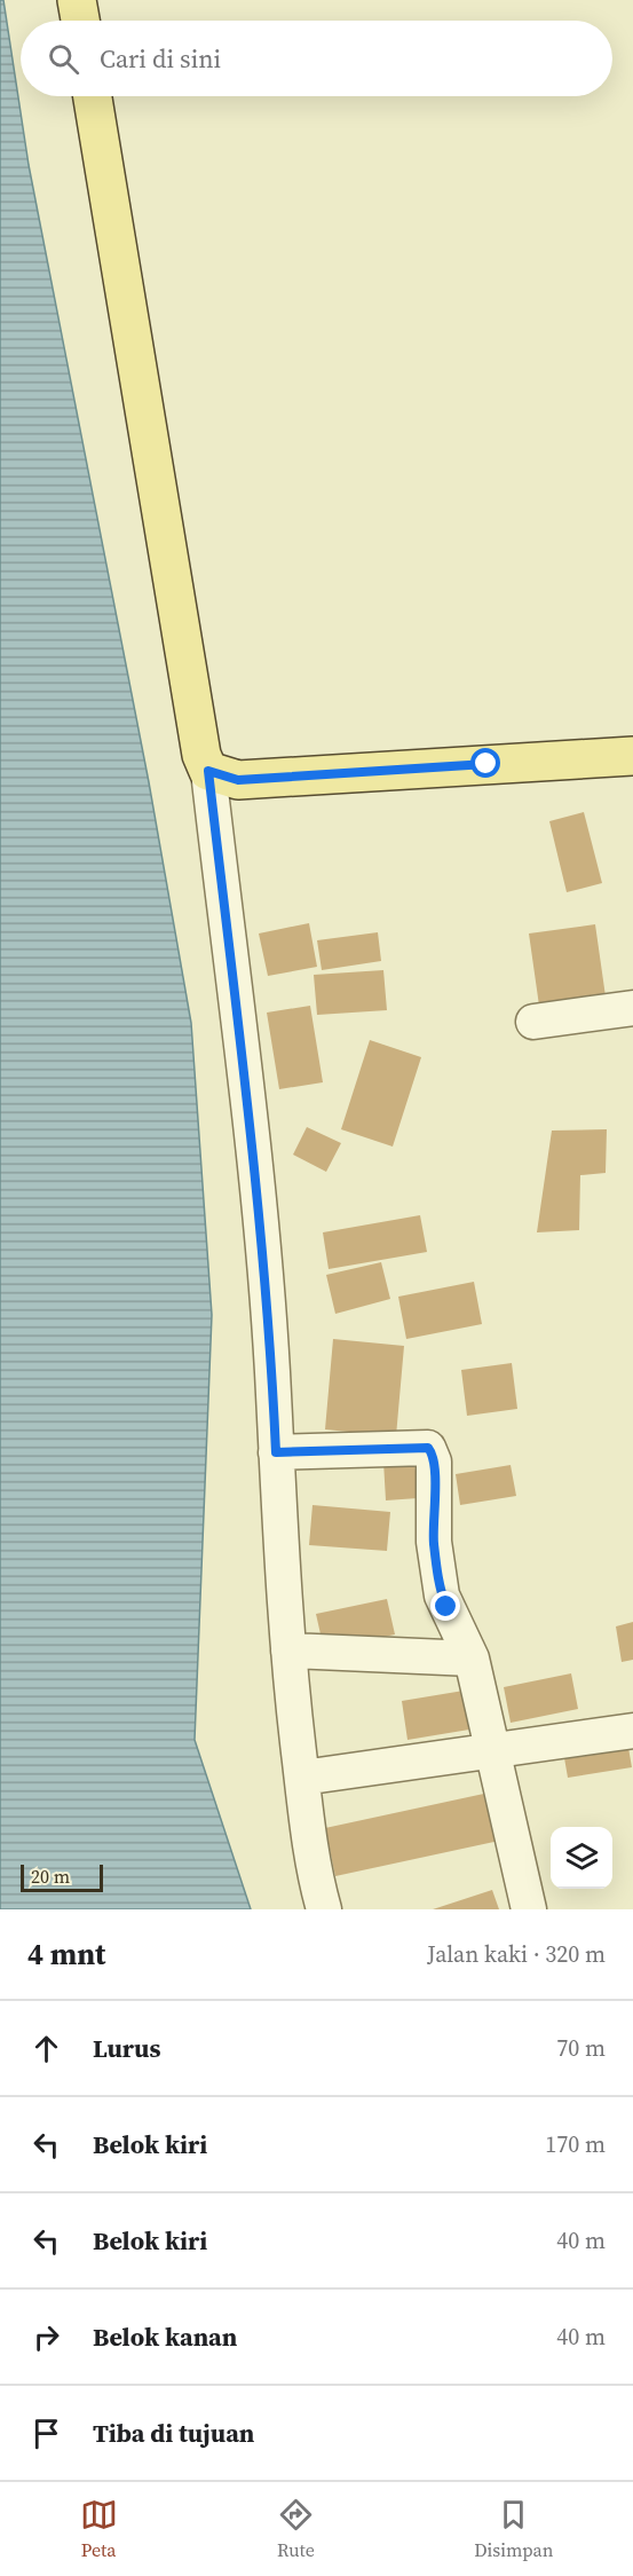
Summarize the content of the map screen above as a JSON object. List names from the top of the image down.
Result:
{
  "scale_bar": "20 m",
  "page": {
    "search": "Cari di sini",
    "scale": "20 m",
    "heading": ["4 mnt", "Jalan kaki · 320 m"],
    "list": [
      ["Lurus", "70 m"],
      ["Belok kiri", "170 m"],
      ["Belok kiri", "40 m"],
      ["Belok kanan", "40 m"],
      "Tiba di tujuan"
    ],
    "nav": ["Peta", "Rute", "Disimpan"]
  }
}
